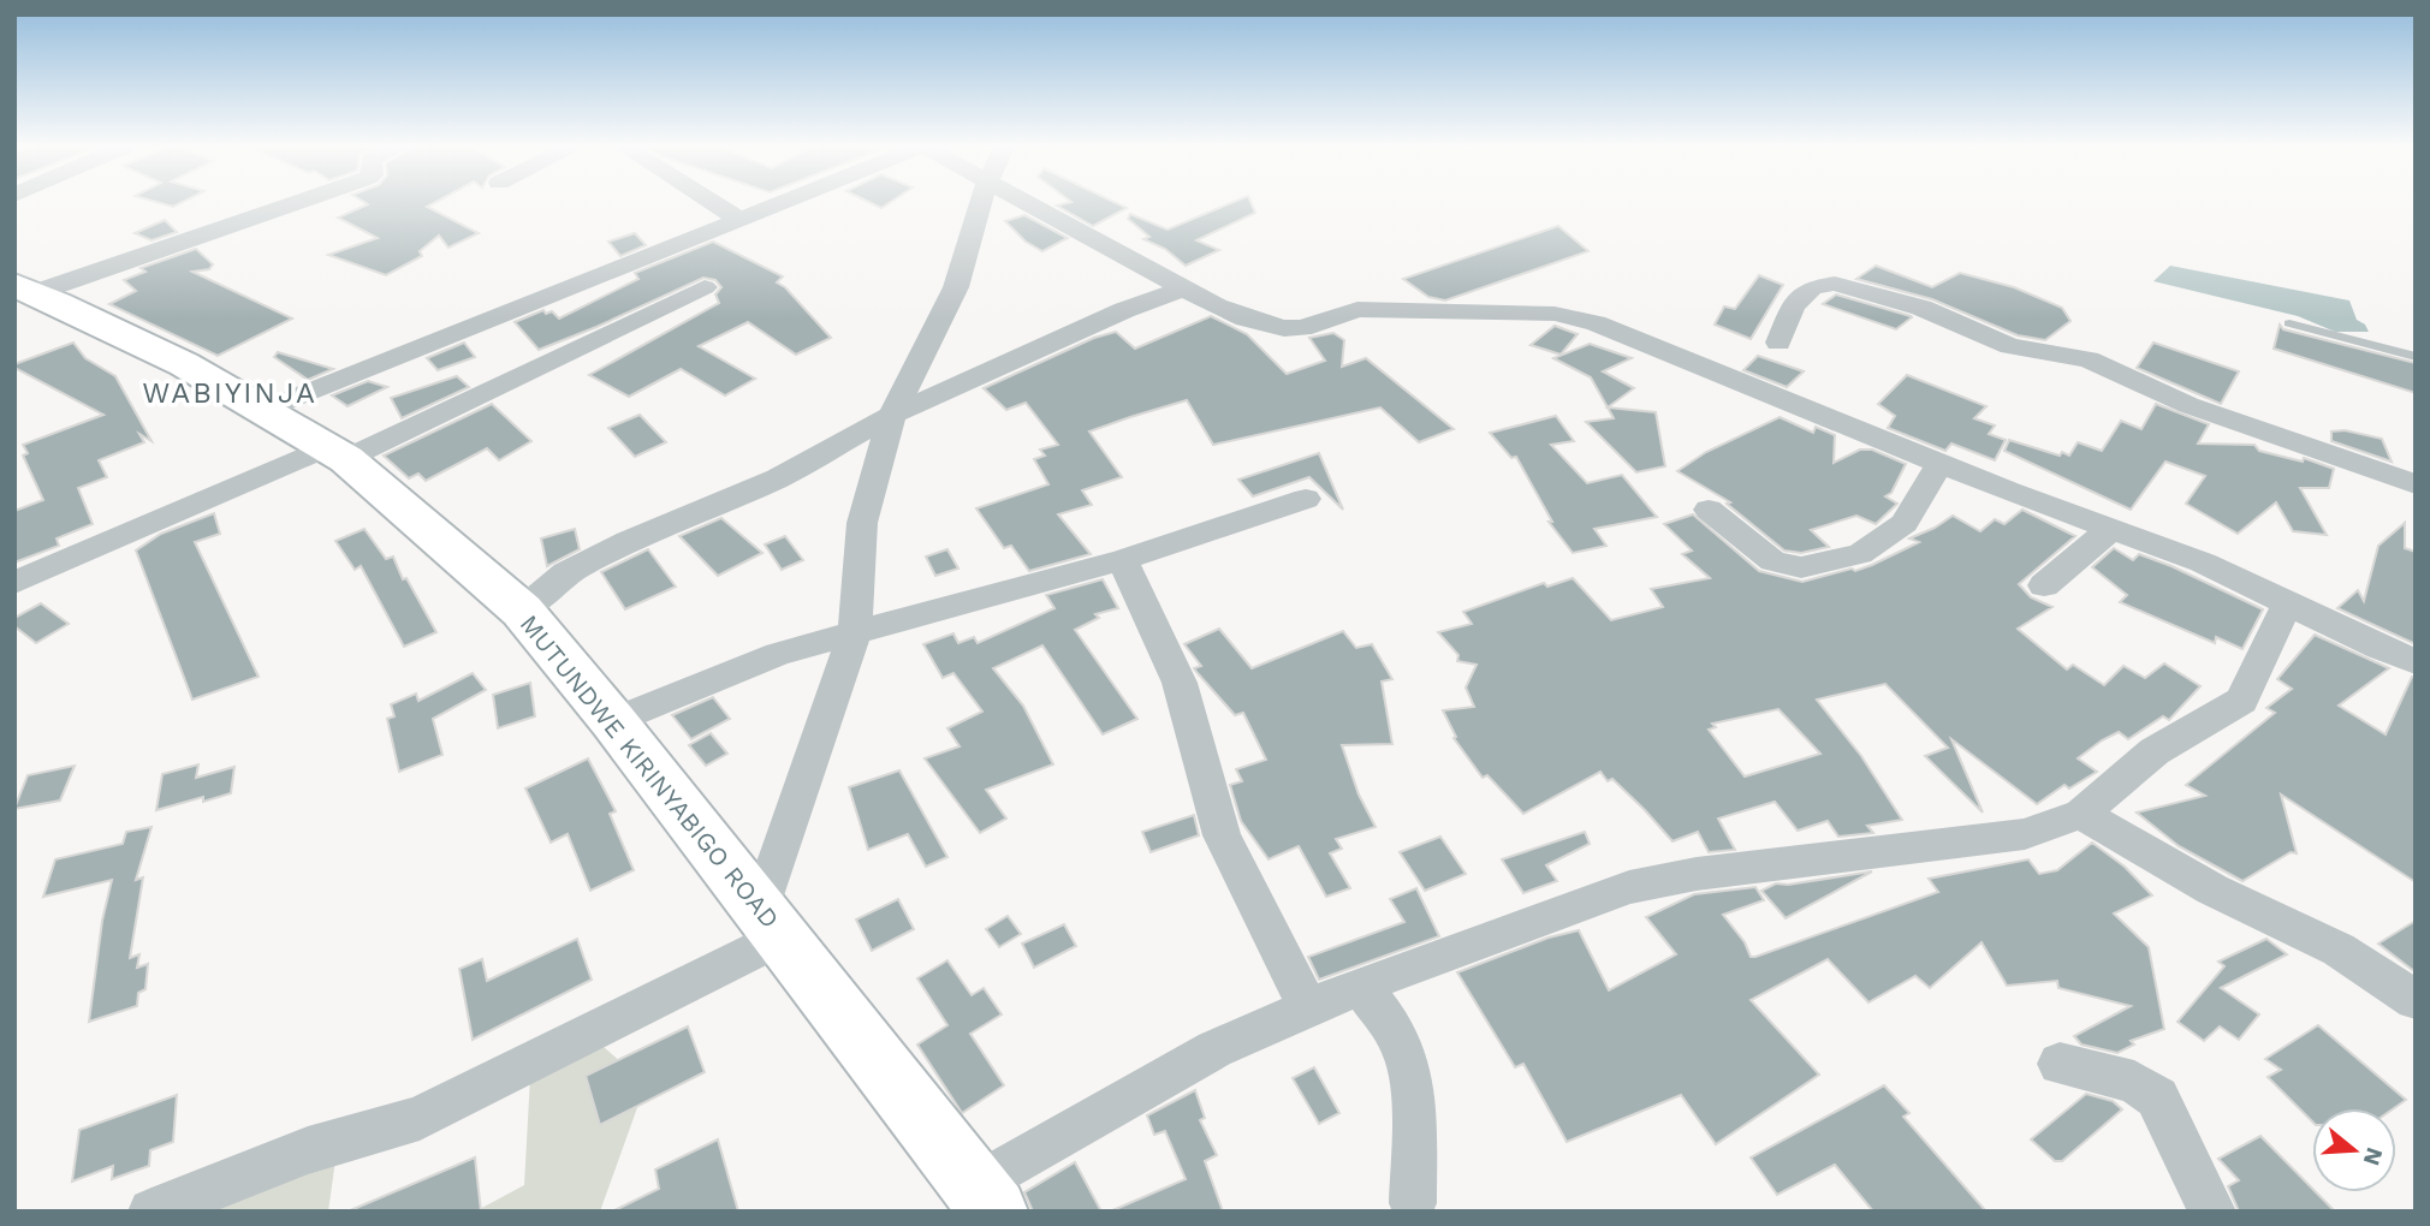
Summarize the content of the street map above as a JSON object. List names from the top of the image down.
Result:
{
  "streets": {
    "street": ["MUTUNDWE KIRINYABIGO ROAD"]
  },
  "districts": ["WABIYINJA"],
  "north": "right"
}
